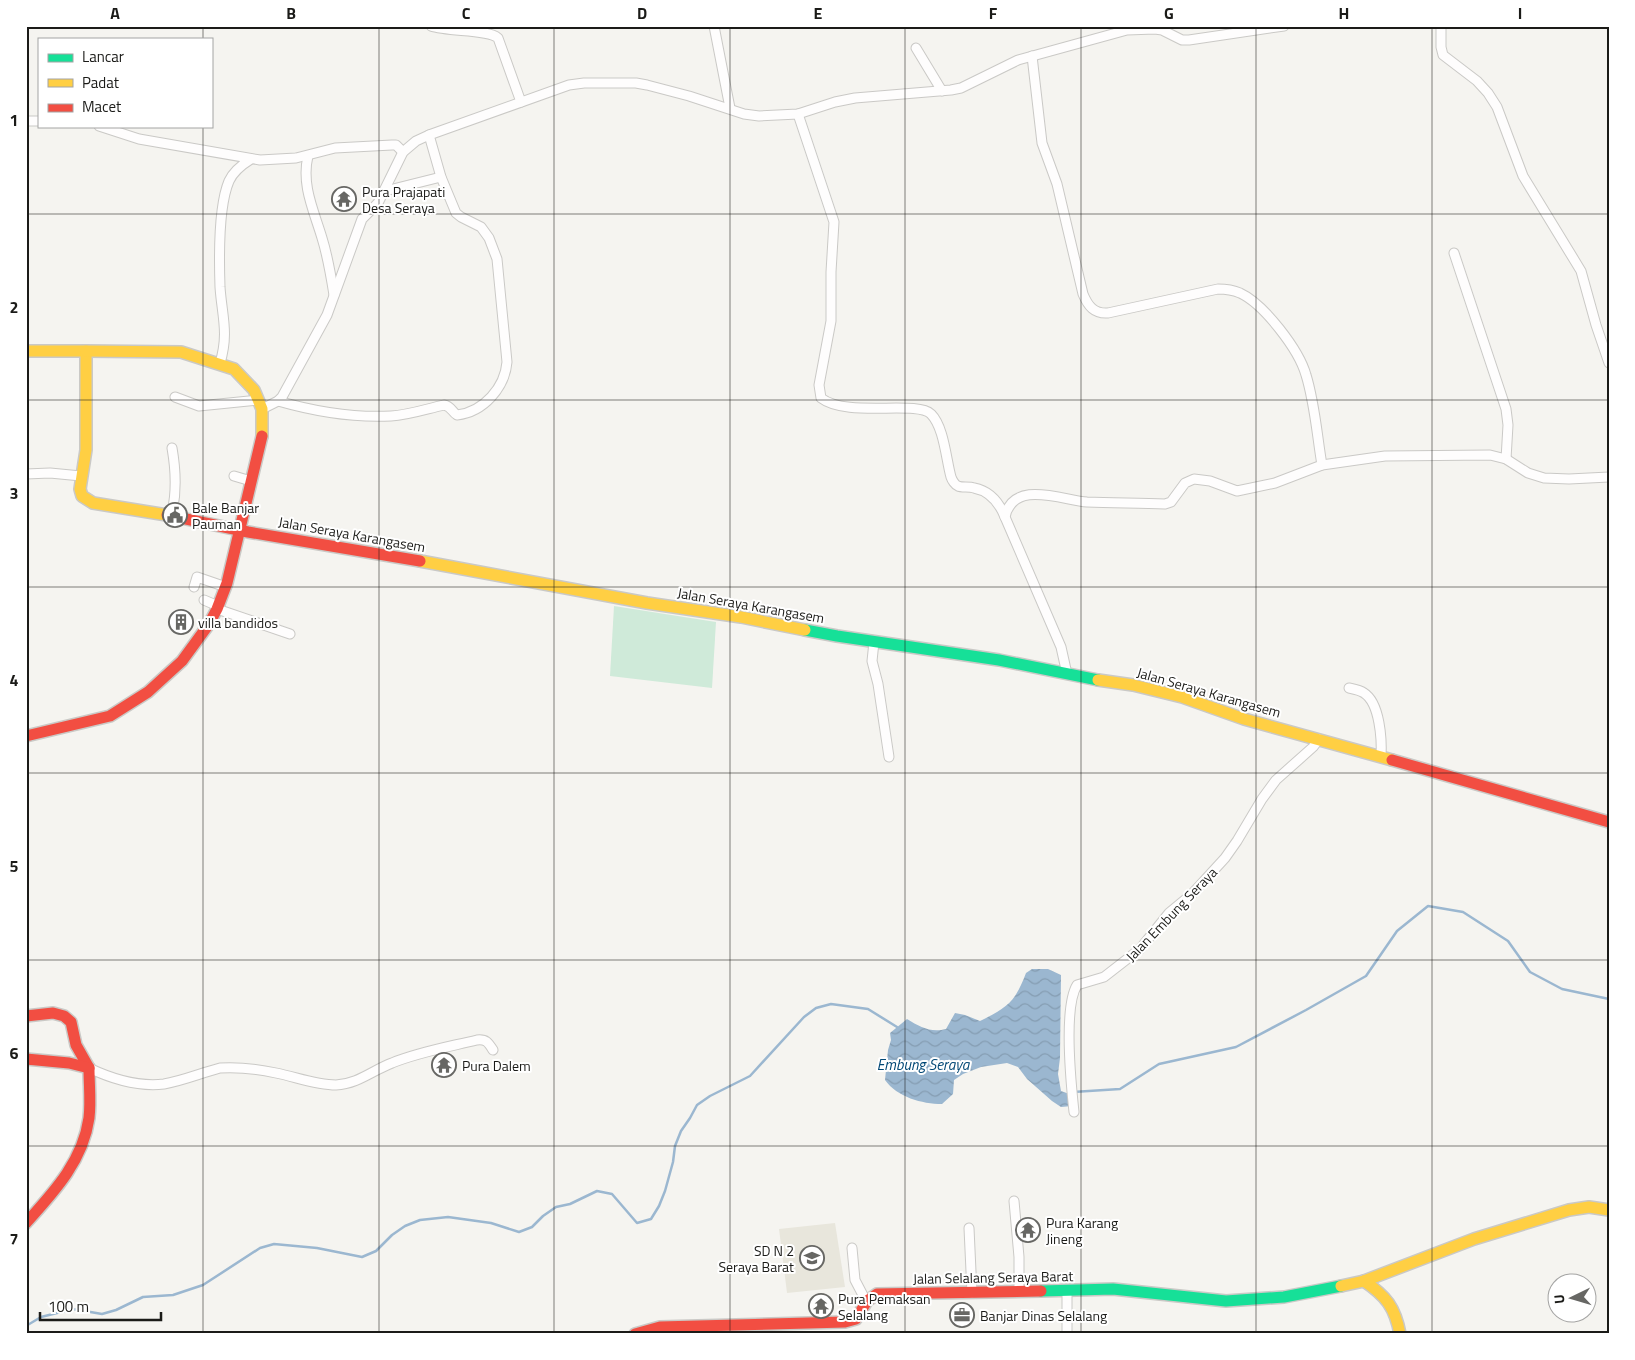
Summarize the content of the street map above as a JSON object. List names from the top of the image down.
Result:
{
  "streets": {
    "street": ["Jalan Seraya Karangasem", "Jalan Embung Seraya", "Jalan Selalang Seraya Barat"]
  },
  "crossings": [
    ["Jalan Seraya Karangasem", "Jalan Embung Seraya"]
  ],
  "water": ["Embung Seraya"],
  "places": {
    "temple": [
      "Pura Prajapati Desa Seraya",
      "Pura Dalem",
      "Pura Karang Jineng",
      "Pura Pemaksan Selalang"
    ],
    "public building": ["Bale Banjar Pauman"],
    "building": ["villa bandidos"],
    "school or university": ["SD N 2 Seraya Barat"],
    "office": ["Banjar Dinas Selalang"]
  },
  "legend": ["Lancar", "Padat", "Macet"],
  "scale_bar": "100 m",
  "north": "left",
  "grid": {
    "columns": [
      "A",
      "B",
      "C",
      "D",
      "E",
      "F",
      "G",
      "H",
      "I"
    ],
    "rows": [
      "1",
      "2",
      "3",
      "4",
      "5",
      "6",
      "7"
    ]
  }
}
